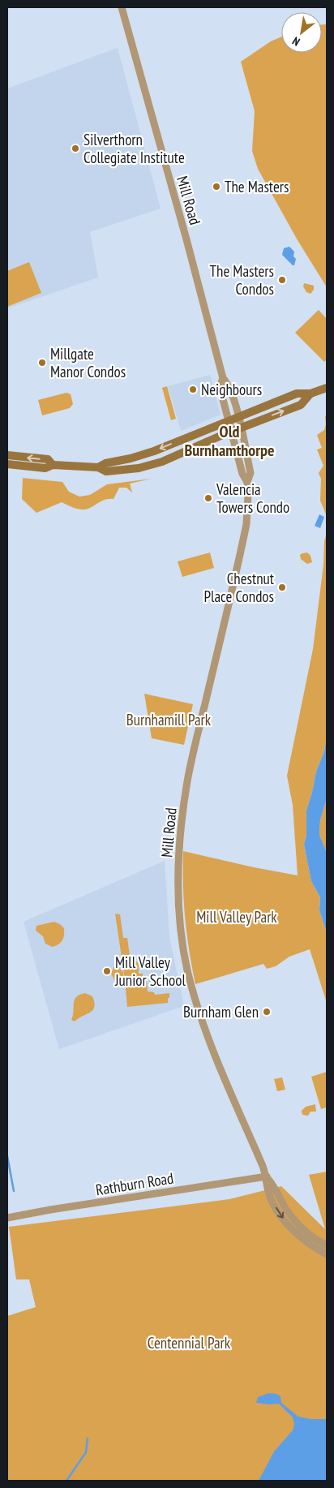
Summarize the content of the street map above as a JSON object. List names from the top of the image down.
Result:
{
  "streets": {
    "street": ["Mill Road", "Rathburn Road"]
  },
  "crossings": [
    ["Mill Road", "Rathburn Road"]
  ],
  "districts": ["Old Burnhamthorpe"],
  "parks": ["Burnhamill Park", "Mill Valley Park", "Centennial Park"],
  "places": [
    "Silverthorn Collegiate Institute",
    "The Masters",
    "The Masters Condos",
    "Millgate Manor Condos",
    "Neighbours",
    "Valencia Towers Condo",
    "Chestnut Place Condos",
    "Mill Valley Junior School",
    "Burnham Glen"
  ],
  "north": "bottom left"
}
